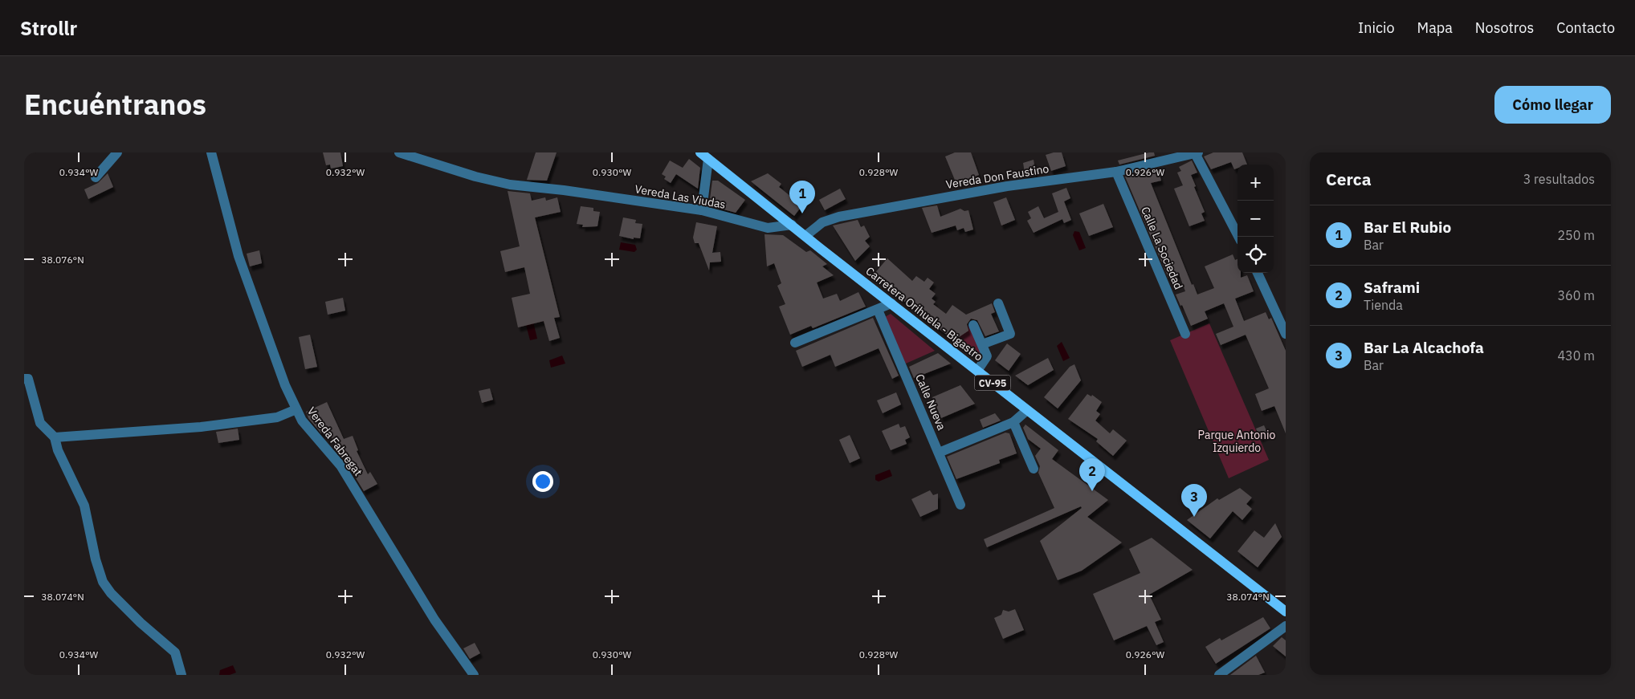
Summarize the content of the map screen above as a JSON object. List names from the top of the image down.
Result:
{
  "streets": {
    "main road": ["Carretera Orihuela - Bigastro", "CV-95"],
    "street": [
      "Vereda Don Faustino",
      "Vereda Las Viudas",
      "Calle La Sociedad",
      "Calle Nueva",
      "Vereda Fabregat"
    ]
  },
  "crossings": [
    ["Vereda Don Faustino", "Calle La Sociedad"],
    ["Vereda Don Faustino", "Carretera Orihuela - Bigastro"],
    ["Vereda Las Viudas", "Carretera Orihuela - Bigastro"]
  ],
  "parks": ["Parque Antonio Izquierdo"],
  "page": {
    "header": "Strollr",
    "nav": [
      "Inicio",
      "Mapa",
      "Nosotros",
      "Contacto"
    ],
    "title": "Encuéntranos",
    "buttons": "Cómo llegar",
    "heading": ["Cerca", "3 resultados"],
    "map_buttons": ["+", "−"],
    "pins": ["1", "2", "3"],
    "list": [
      {
        "mark": "1",
        "name": "Bar El Rubio",
        "note": "Bar",
        "value": "250 m"
      },
      {
        "mark": "2",
        "name": "Saframi",
        "note": "Tienda",
        "value": "360 m"
      },
      {
        "mark": "3",
        "name": "Bar La Alcachofa",
        "note": "Bar",
        "value": "430 m"
      }
    ]
  },
  "coordinates": [
    "0.934°W",
    "0.932°W",
    "0.930°W",
    "0.928°W",
    "0.926°W",
    "38.076°N",
    "38.074°N"
  ]
}
